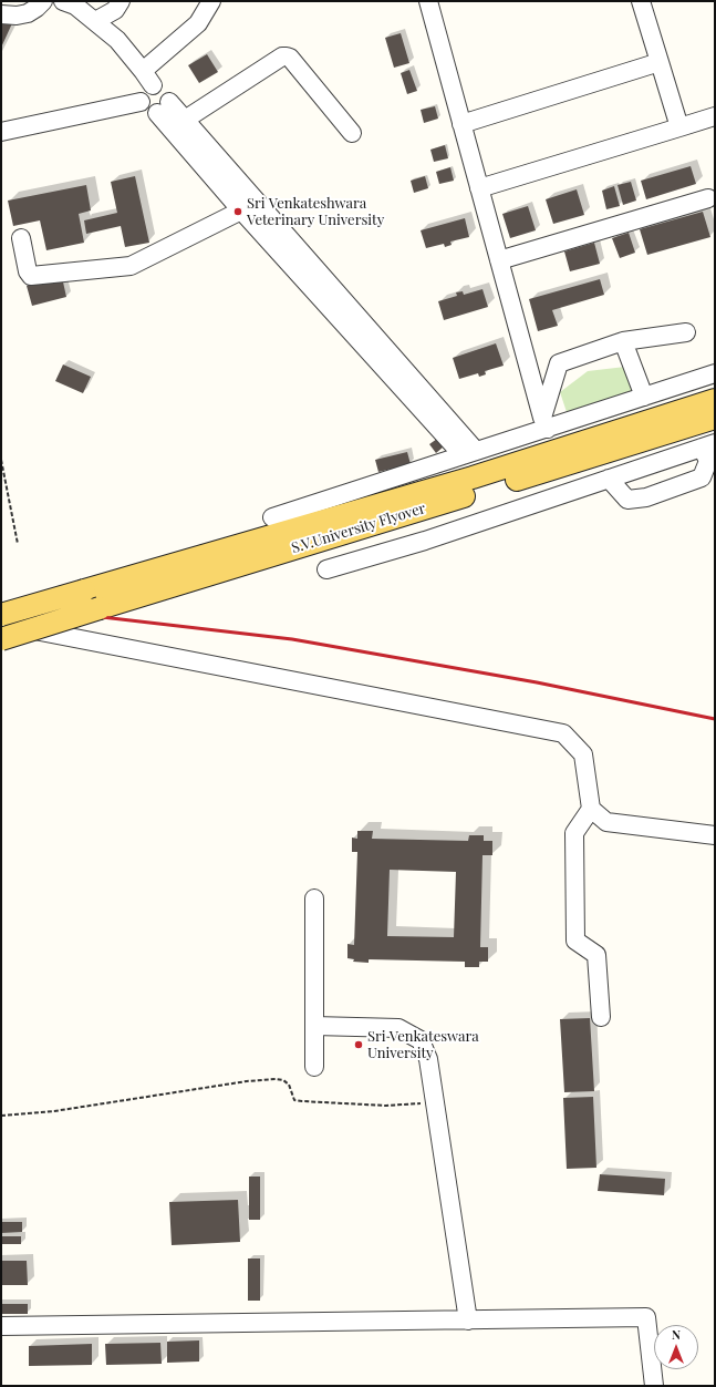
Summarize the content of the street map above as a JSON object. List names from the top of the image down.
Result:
{
  "streets": {
    "main road": ["S.V.University Flyover"]
  },
  "places": ["Sri Venkateshwara Veterinary University", "Sri Venkateswara University"],
  "north": "top"
}
